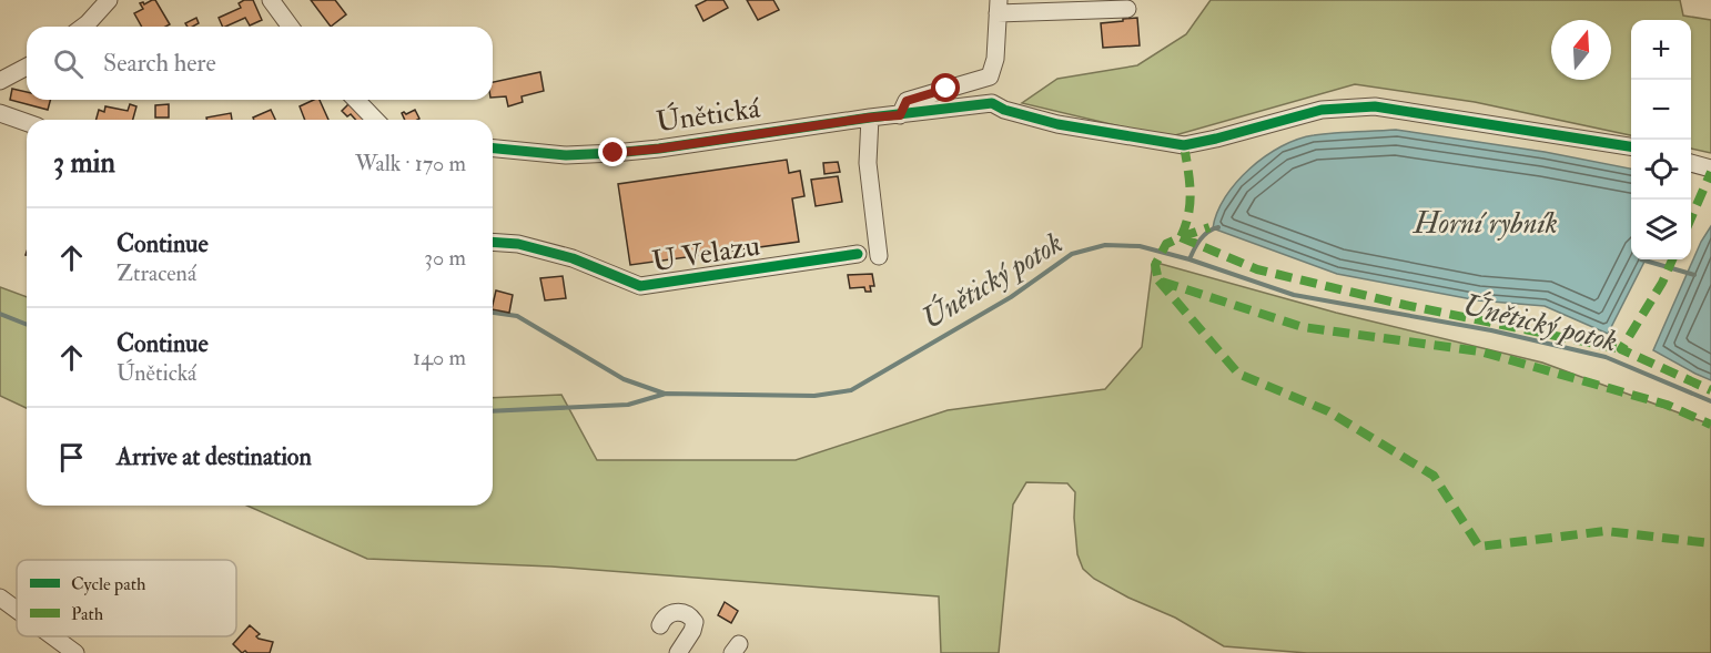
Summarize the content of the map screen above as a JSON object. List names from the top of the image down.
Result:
{
  "streets": {
    "street": ["Únětická", "U Velazu"]
  },
  "water": ["Horní rybník", "Únětický potok"],
  "legend": ["Cycle path", "Path"],
  "north": "top",
  "page": {
    "map_buttons": ["+", "−"],
    "search": "Search here",
    "heading": ["3 min", "Walk · 170 m"],
    "list": [
      ["Continue", "Ztracená", "30 m"],
      ["Continue", "Únětická", "140 m"],
      "Arrive at destination"
    ]
  }
}
